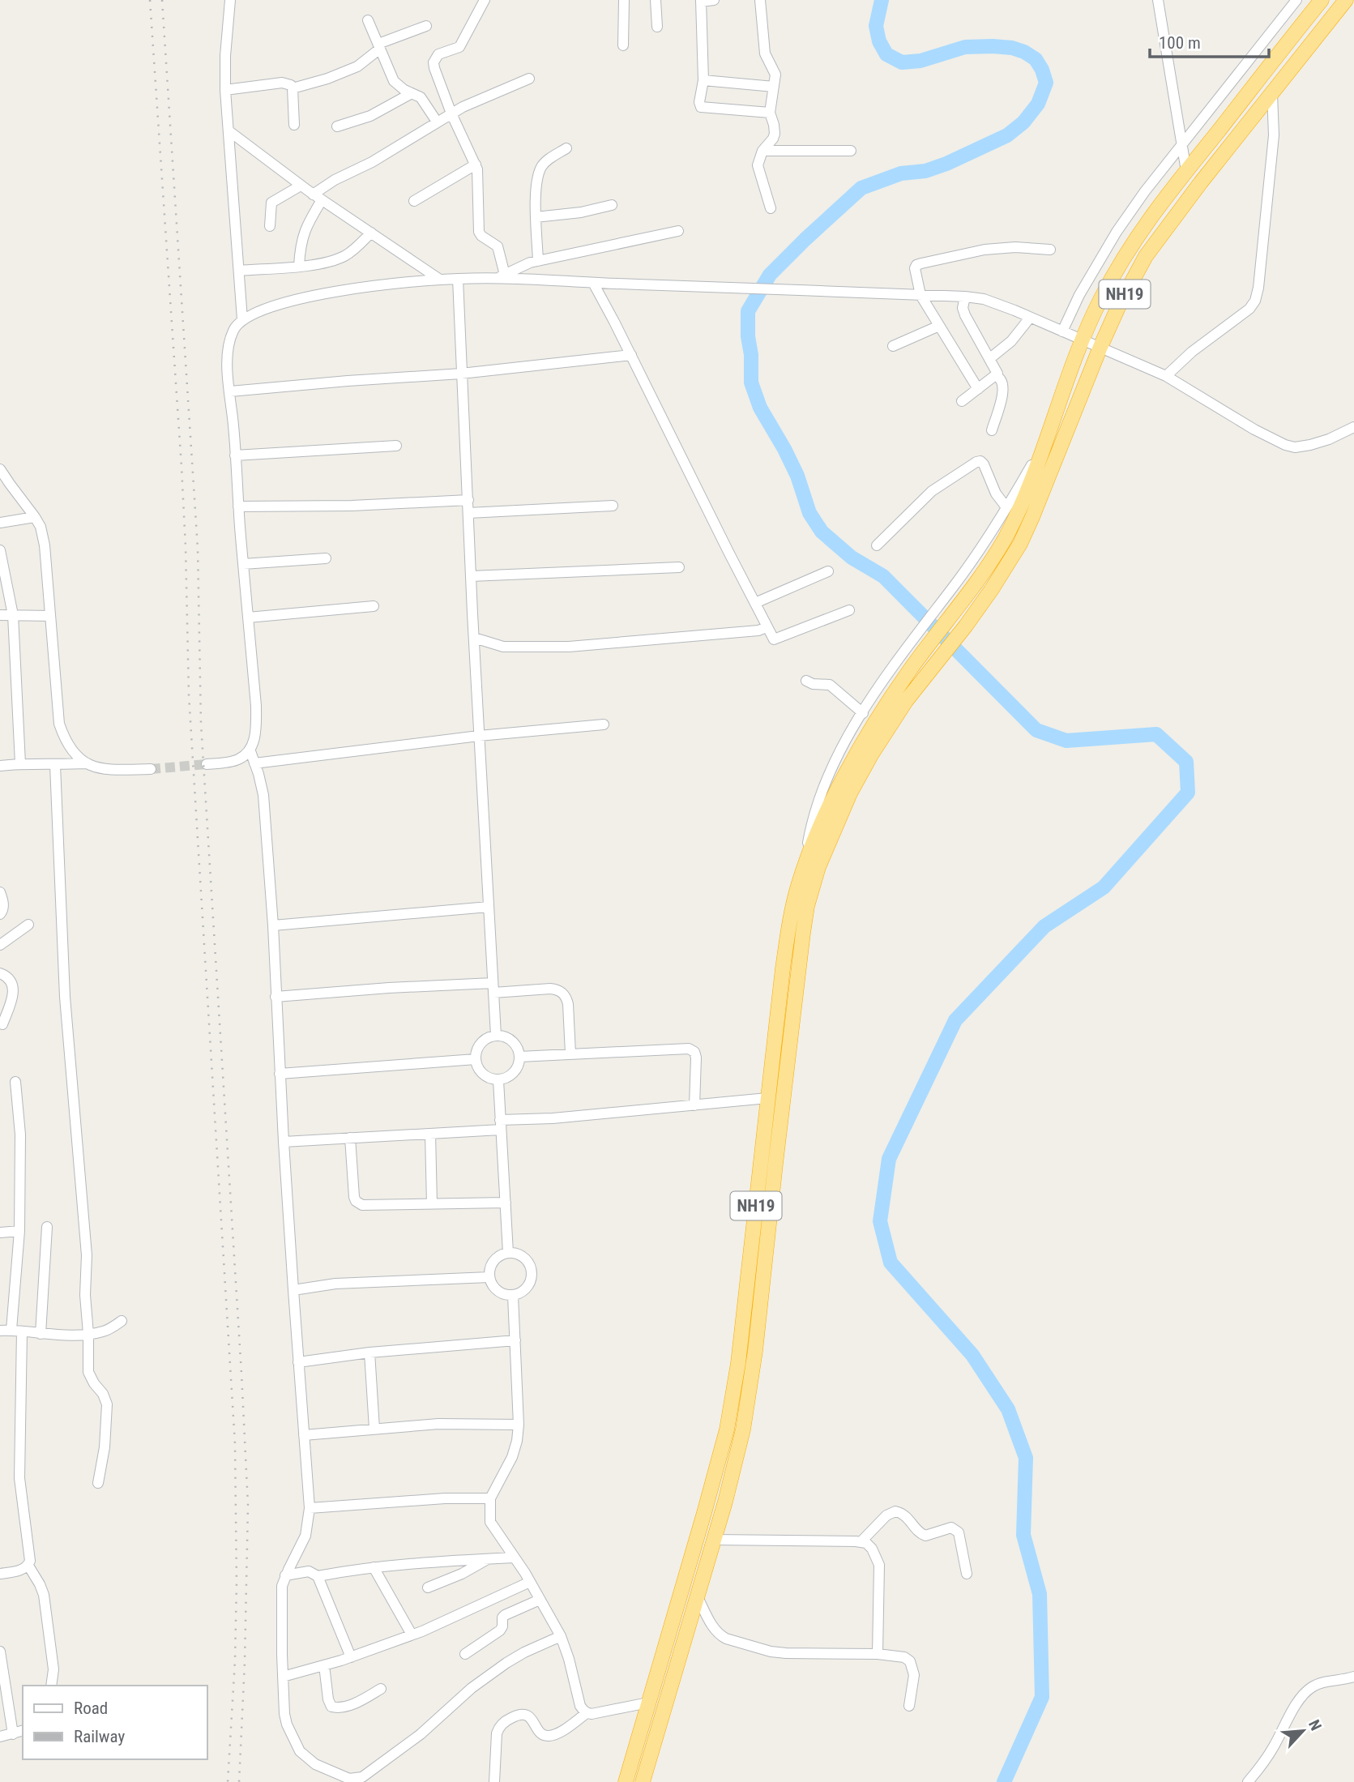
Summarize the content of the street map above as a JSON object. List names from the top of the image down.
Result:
{
  "streets": {
    "highway": ["NH19"]
  },
  "legend": ["Road", "Railway"],
  "scale_bar": "100 m",
  "north": "top right"
}
